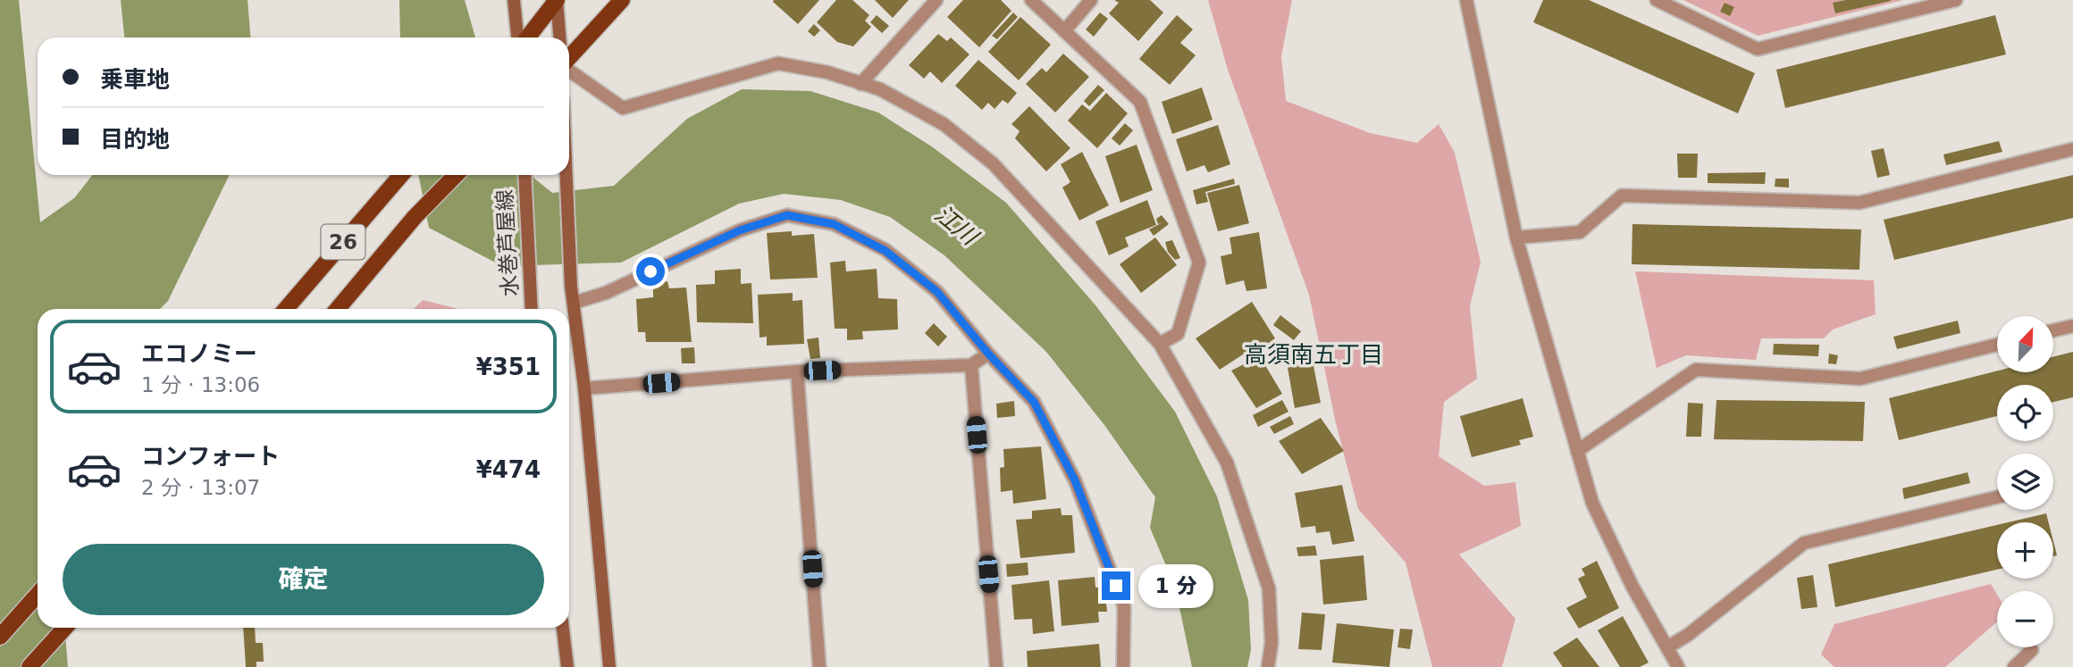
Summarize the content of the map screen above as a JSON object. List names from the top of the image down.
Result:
{
  "streets": {
    "main road": ["26", "水巻芦屋線"]
  },
  "districts": ["高須南五丁目"],
  "water": ["江川"],
  "north": "top right",
  "page": {
    "banner": ["乗車地", "目的地"],
    "map_buttons": ["+", "−"],
    "list": [
      {
        "name": "エコノミー",
        "note": "1 分 · 13:06",
        "value": "¥351"
      },
      {
        "name": "コンフォート",
        "note": "2 分 · 13:07",
        "value": "¥474"
      }
    ],
    "buttons": "確定",
    "bubble": "1 分"
  }
}
